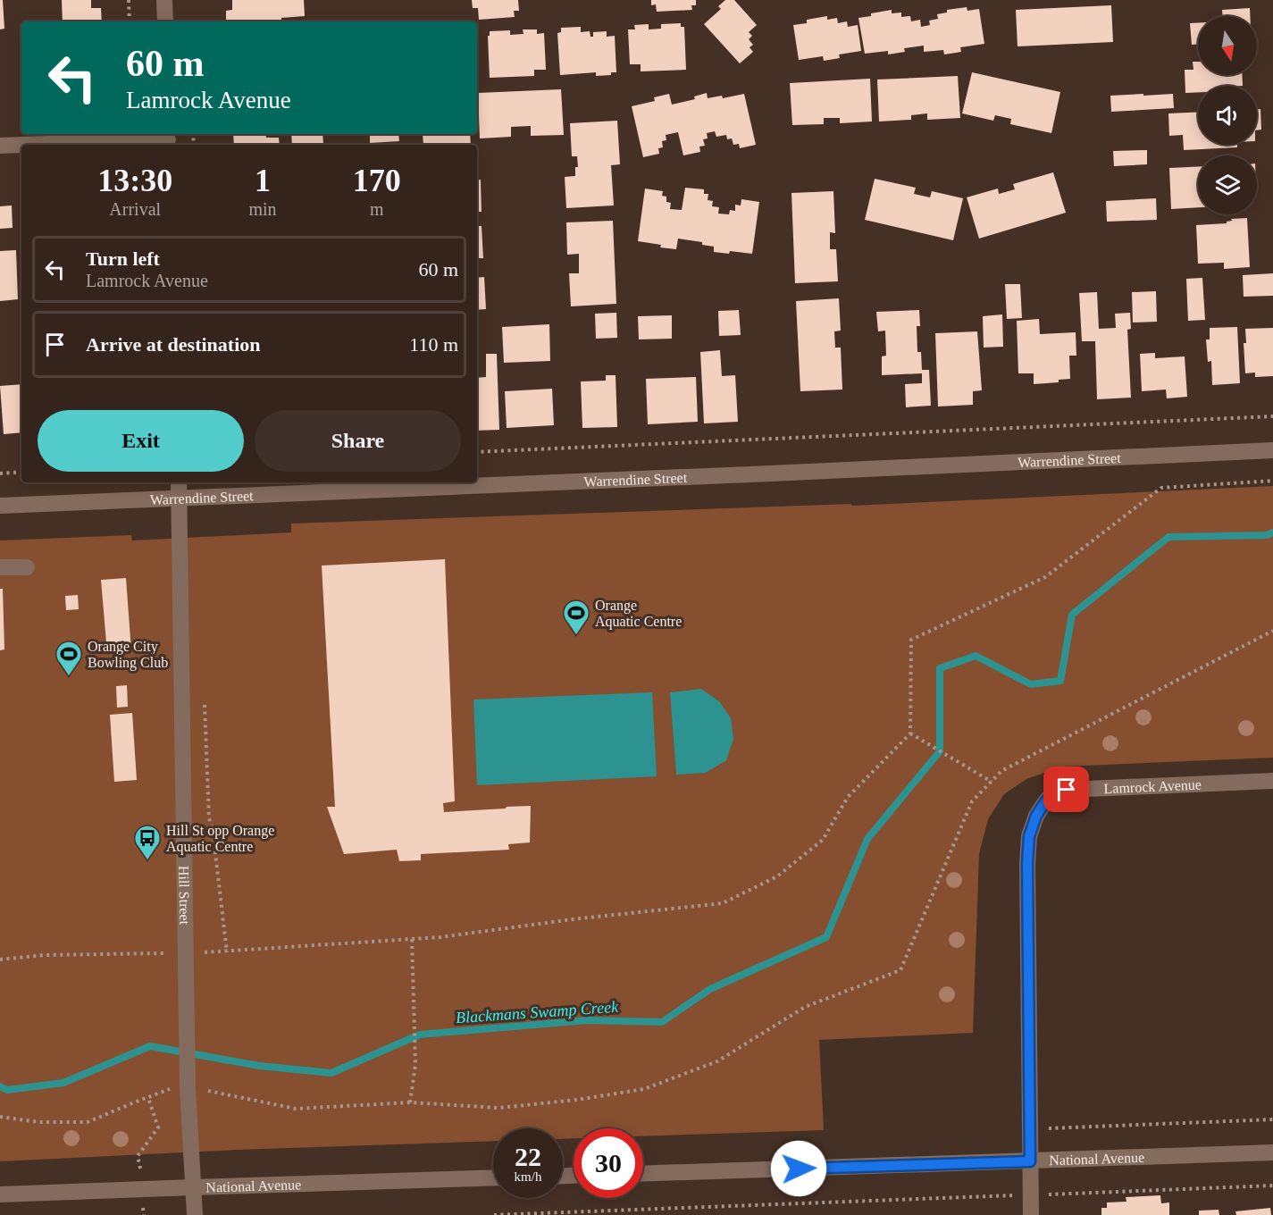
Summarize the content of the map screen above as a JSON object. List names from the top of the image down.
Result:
{
  "streets": {
    "street": [
      "Warrendine Street",
      "Lamrock Avenue",
      "Hill Street",
      "National Avenue"
    ]
  },
  "crossings": [
    ["Warrendine Street", "Hill Street"],
    ["Lamrock Avenue", "National Avenue"],
    ["Hill Street", "National Avenue"]
  ],
  "water": ["Blackmans Swamp Creek"],
  "places": {
    "sports": ["Orange Aquatic Centre", "Orange City Bowling Club"],
    "bus stop": ["Hill St opp Orange Aquatic Centre"]
  },
  "north": "bottom",
  "page": {
    "turn": ["60 m", "Lamrock Avenue"],
    "eta": [
      "13:30",
      "Arrival",
      "1",
      "min",
      "170",
      "m"
    ],
    "list": [
      {
        "name": "Turn left",
        "note": "Lamrock Avenue",
        "value": "60 m"
      },
      {
        "name": "Arrive at destination",
        "value": "110 m"
      }
    ],
    "buttons": ["Exit", "Share"],
    "speed": "22 km/h",
    "limit": "30"
  }
}
